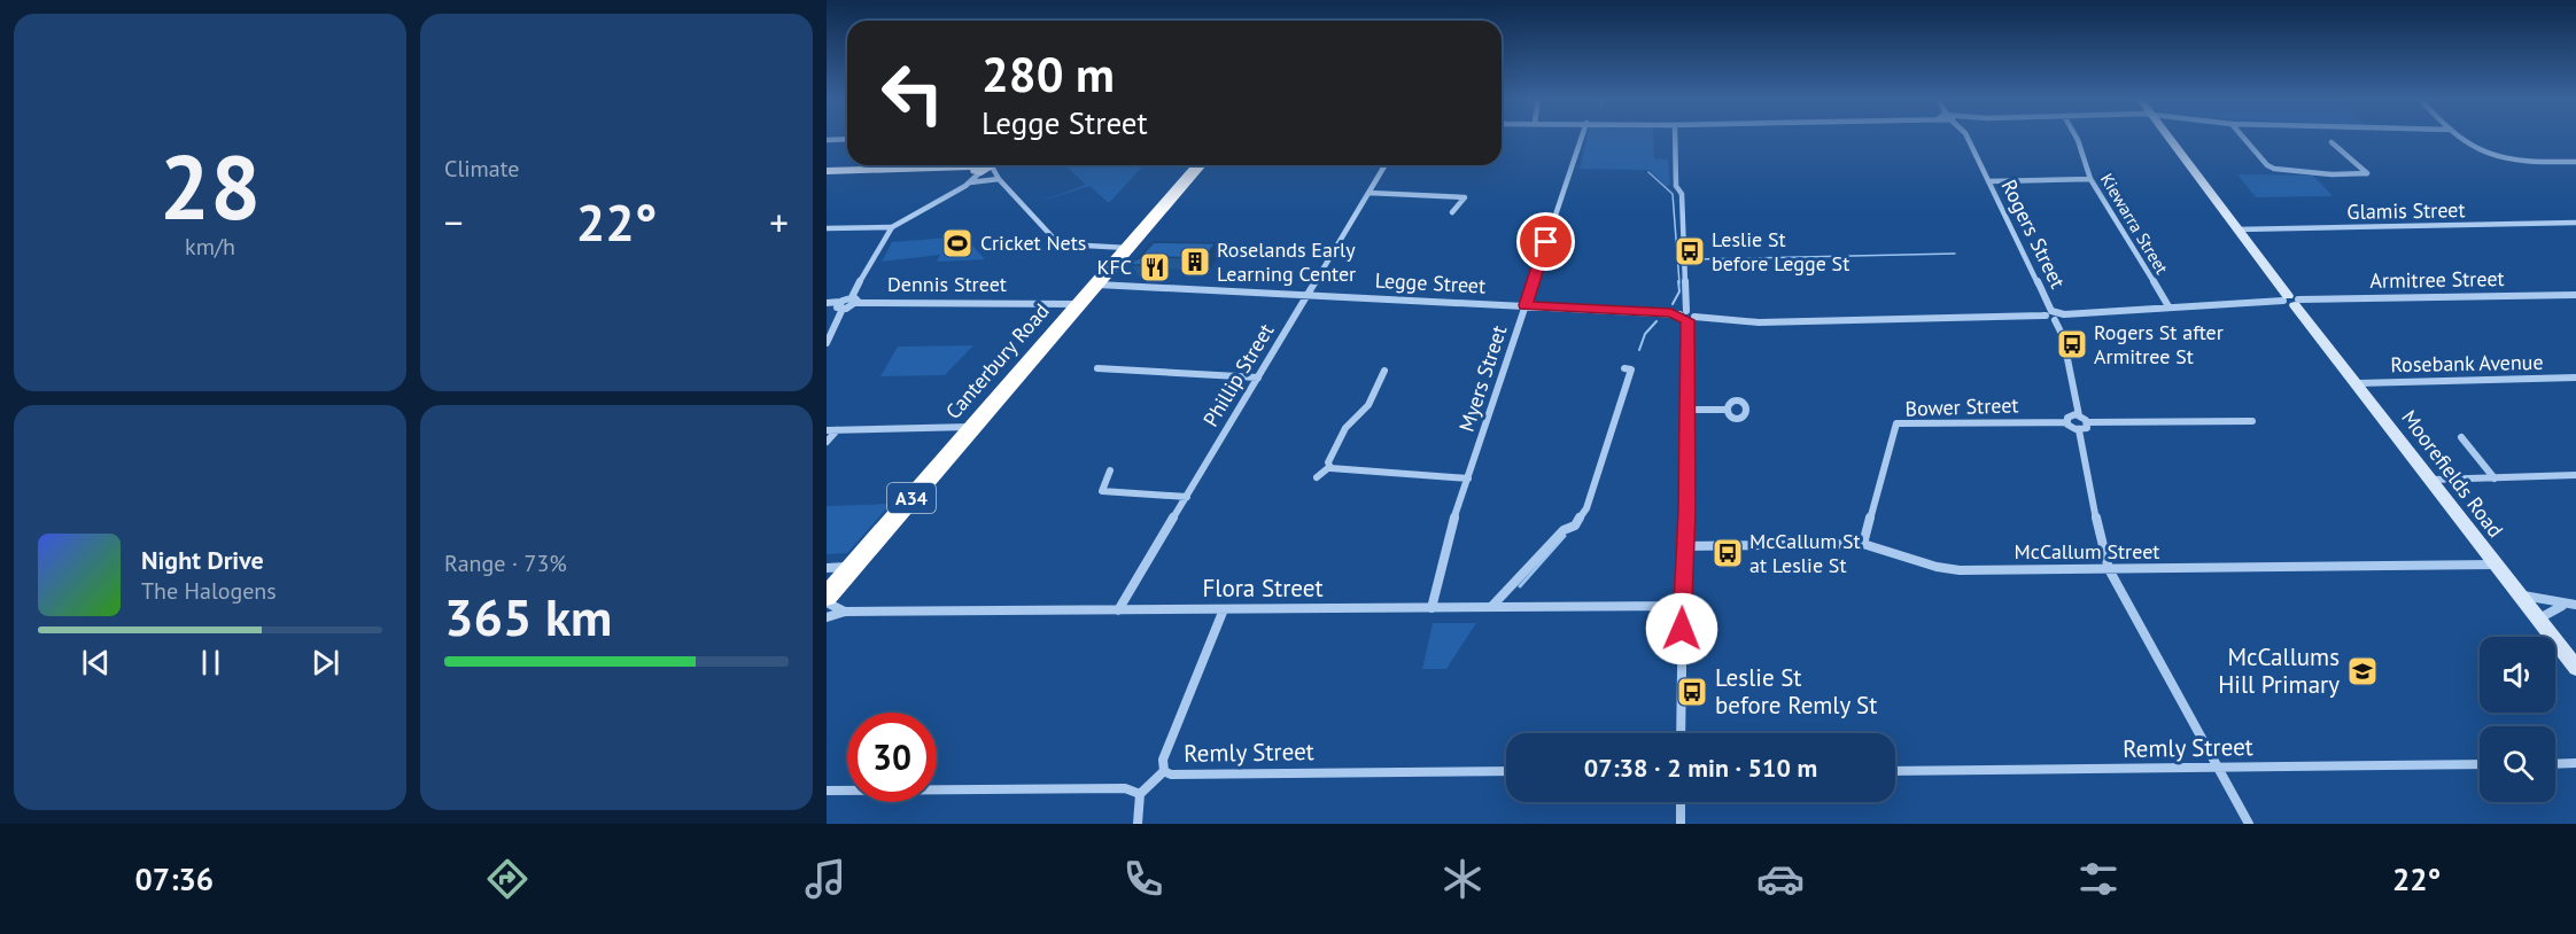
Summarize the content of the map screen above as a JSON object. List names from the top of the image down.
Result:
{
  "streets": {
    "highway": ["Canterbury Road", "A34"],
    "main road": ["Moorefields Road"],
    "street": [
      "Glamis Street",
      "Kiewarra Street",
      "Rogers Street",
      "Armitree Street",
      "Legge Street",
      "Dennis Street",
      "Rosebank Avenue",
      "Phillip Street",
      "Myers Street",
      "Bower Street",
      "McCallum Street",
      "Flora Street",
      "Remly Street"
    ]
  },
  "crossings": [
    ["Glamis Street", "Moorefields Road"],
    ["Kiewarra Street", "Armitree Street"],
    ["Rogers Street", "Armitree Street"],
    ["Armitree Street", "Moorefields Road"],
    ["Legge Street", "Canterbury Road"],
    ["Legge Street", "Phillip Street"],
    ["Legge Street", "Myers Street"],
    ["Dennis Street", "Canterbury Road"],
    ["Rosebank Avenue", "Moorefields Road"],
    ["Phillip Street", "Flora Street"],
    ["Myers Street", "Flora Street"],
    ["Bower Street", "McCallum Street"],
    ["Moorefields Road", "McCallum Street"]
  ],
  "places": {
    "sports": ["Cricket Nets"],
    "bus stop": [
      "Leslie St before Legge St",
      "Rogers St after Armitree St",
      "McCallum St at Leslie St",
      "Leslie St before Remly St"
    ],
    "building": ["Roselands Early Learning Center"],
    "restaurant": ["KFC"],
    "school or university": ["McCallums Hill Primary"]
  },
  "page": {
    "tile": [
      ["28", "km/h"],
      "Climate",
      ["Range · 73%", "365 km"]
    ],
    "turn": ["280 m", "Legge Street"],
    "heat": ["−", "22°", "+"],
    "song": ["Night Drive", "The Halogens"],
    "limit": "30",
    "trip": "07:38 · 2 min · 510 m",
    "tabs": ["07:36", "22°"]
  }
}
